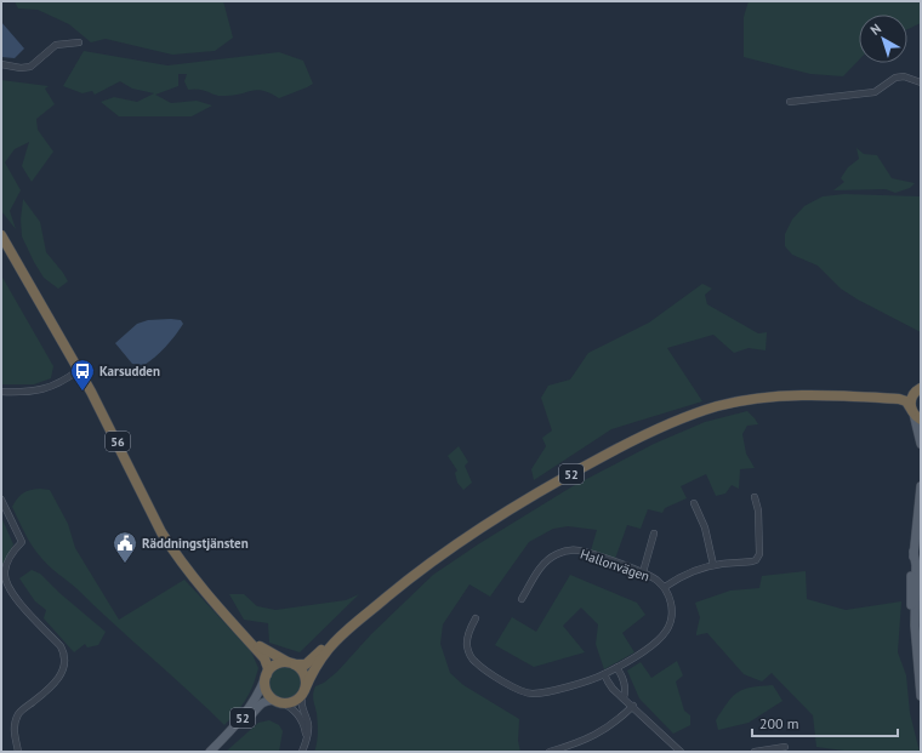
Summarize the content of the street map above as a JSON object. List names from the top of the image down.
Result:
{
  "streets": {
    "highway": ["56", "52"],
    "street": ["Hallonvägen"]
  },
  "crossings": [
    ["56", "52"]
  ],
  "places": {
    "bus stop": ["Karsudden"],
    "public building": ["Räddningstjänsten"]
  },
  "scale_bar": "200 m",
  "north": "top left"
}
